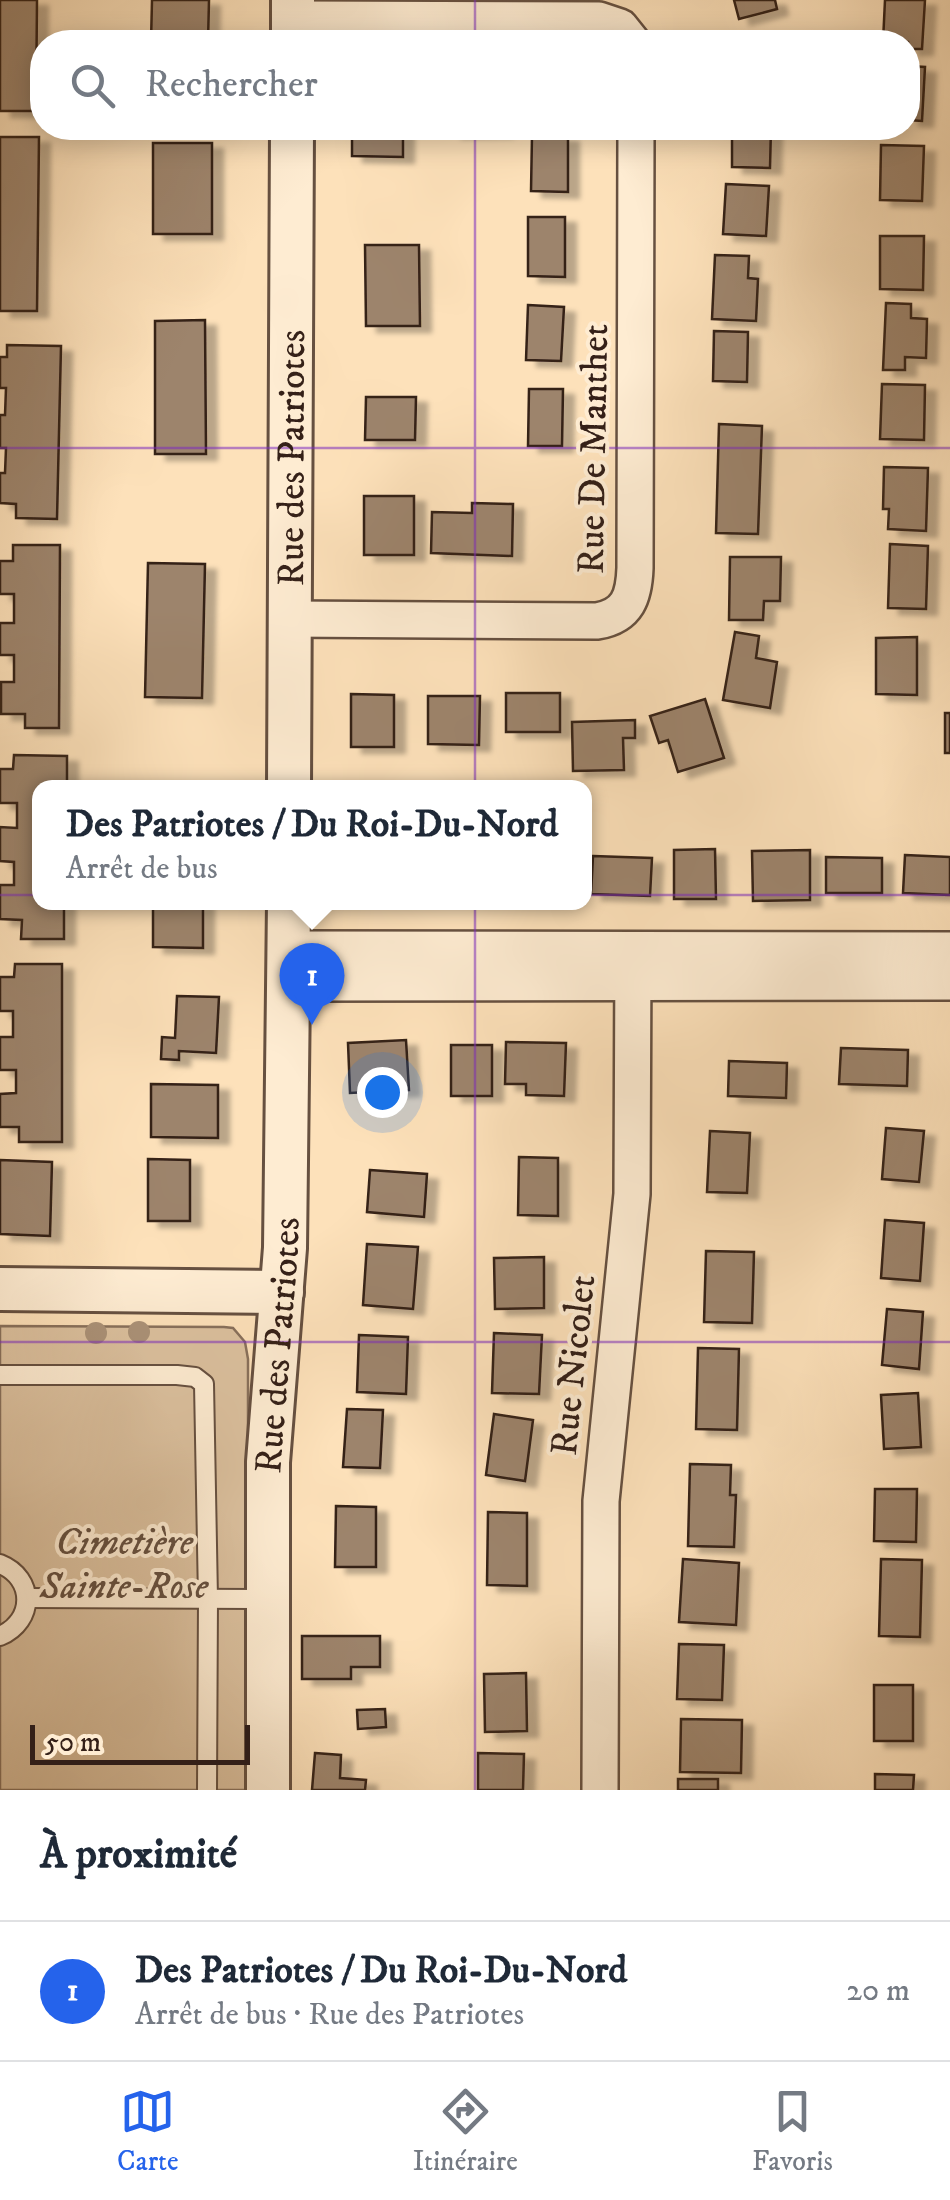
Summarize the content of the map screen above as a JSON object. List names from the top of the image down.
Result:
{
  "streets": {
    "street": ["Rue De Manthet", "Rue des Patriotes", "Rue Nicolet"]
  },
  "crossings": [
    ["Rue De Manthet", "Rue des Patriotes"]
  ],
  "parks": ["Cimetière Sainte-Rose"],
  "scale_bar": "50 m",
  "page": {
    "search": "Rechercher",
    "popup": ["Des Patriotes / Du Roi-Du-Nord", "Arrêt de bus"],
    "pins": "1",
    "scale": "50 m",
    "heading": "À proximité",
    "list": [
      {
        "mark": "1",
        "name": "Des Patriotes / Du Roi-Du-Nord",
        "note": "Arrêt de bus · Rue des Patriotes",
        "value": "20 m"
      }
    ],
    "nav": ["Carte", "Itinéraire", "Favoris"]
  }
}
